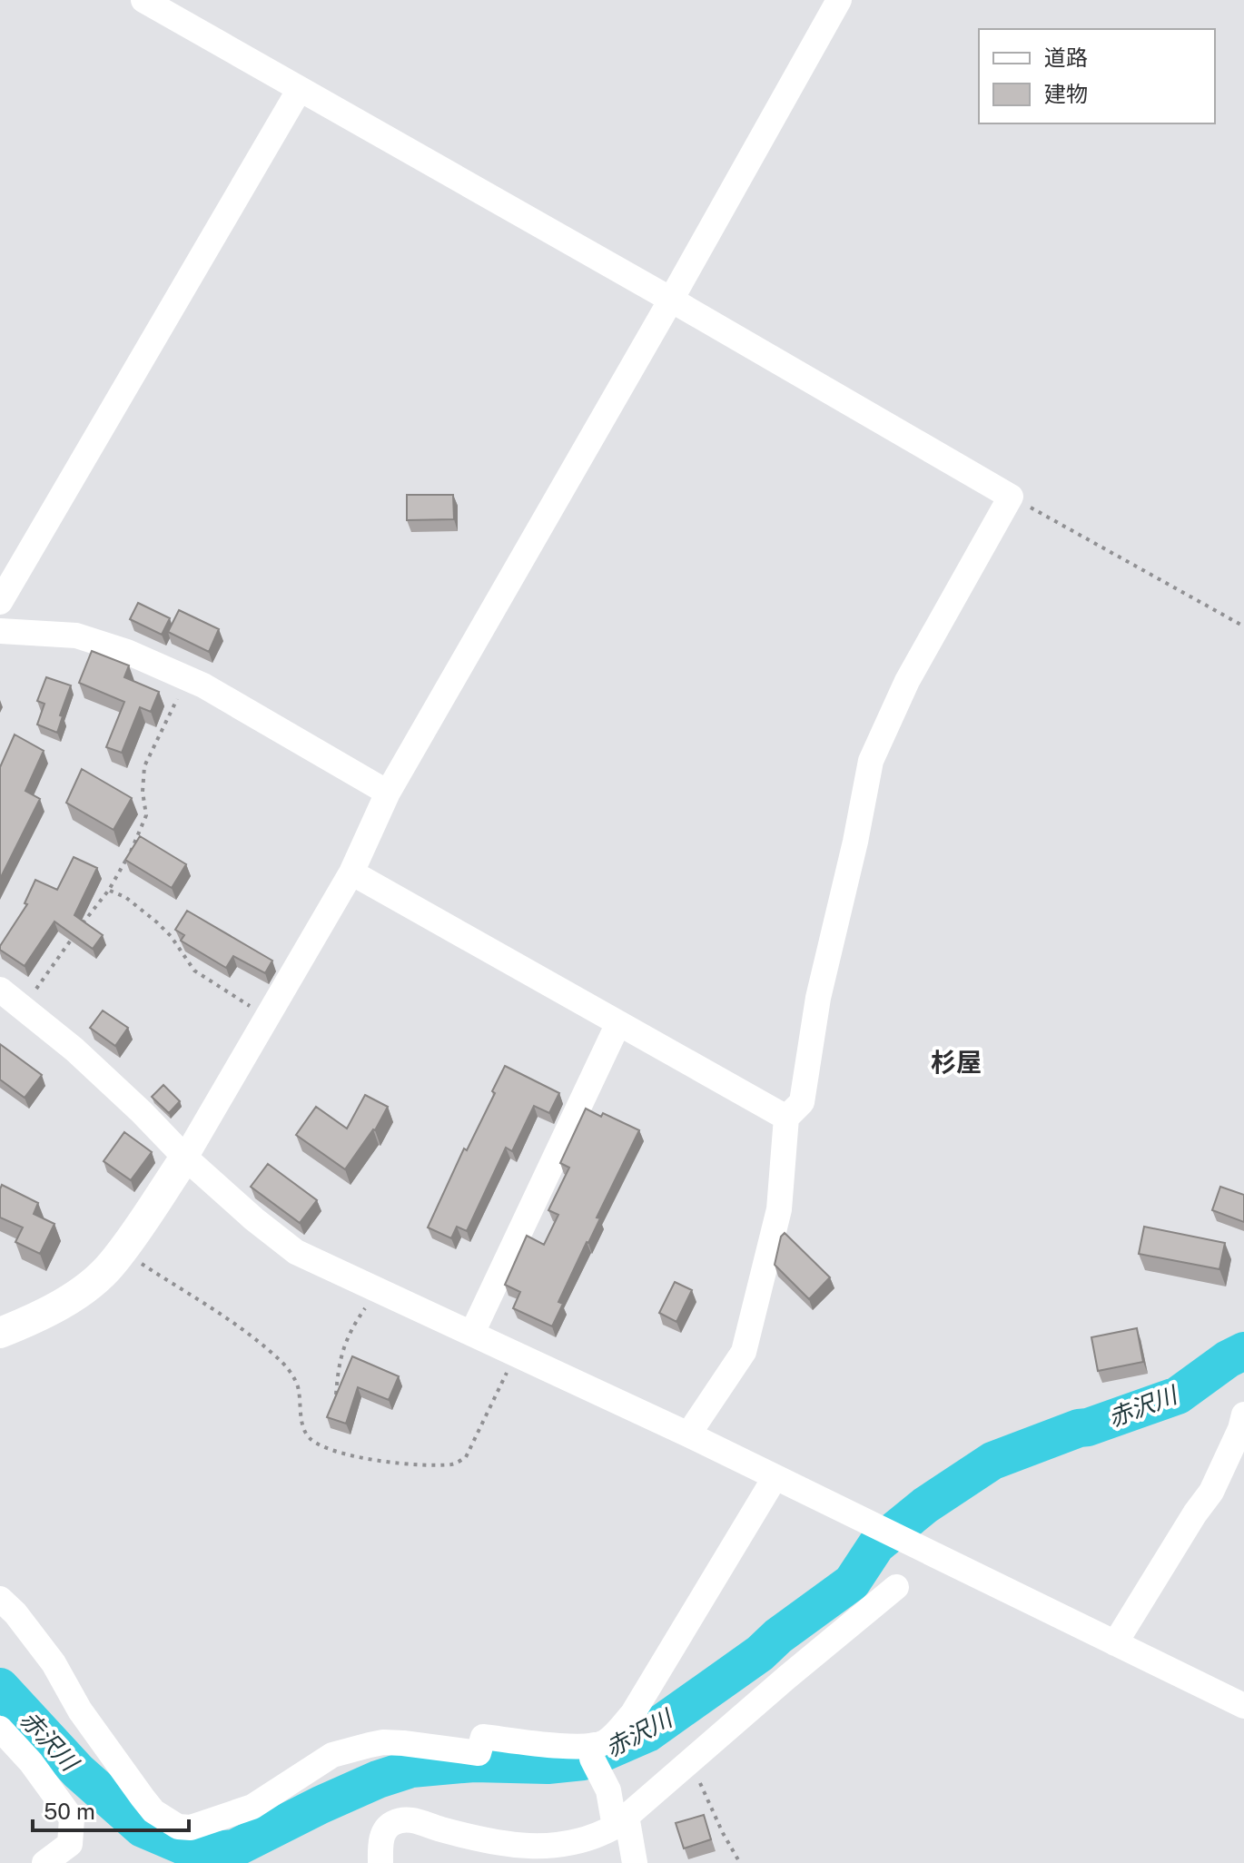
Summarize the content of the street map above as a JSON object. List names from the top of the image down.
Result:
{
  "districts": ["杉屋"],
  "water": ["赤沢川"],
  "legend": ["道路", "建物"],
  "scale_bar": "50 m"
}
